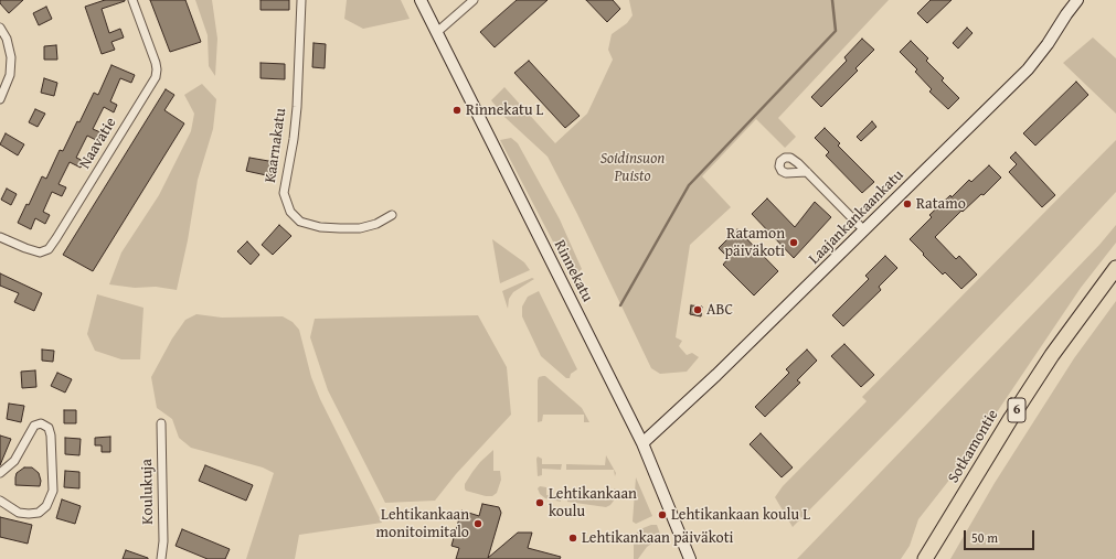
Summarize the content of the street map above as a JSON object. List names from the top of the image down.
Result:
{
  "streets": {
    "highway": ["6", "Sotkamontie"],
    "street": [
      "Naavatie",
      "Kaarnakatu",
      "Laajankankaankatu",
      "Rinnekatu",
      "Koulukuja"
    ]
  },
  "crossings": [
    ["Laajankankaankatu", "Rinnekatu"]
  ],
  "parks": ["Soidinsuon Puisto"],
  "places": [
    "Rinnekatu L",
    "Ratamo",
    "Ratamon päiväkoti",
    "ABC",
    "Lehtikankaan koulu",
    "Lehtikankaan koulu L",
    "Lehtikankaan monitoimitalo",
    "Lehtikankaan päiväkoti"
  ],
  "scale_bar": "50 m"
}
